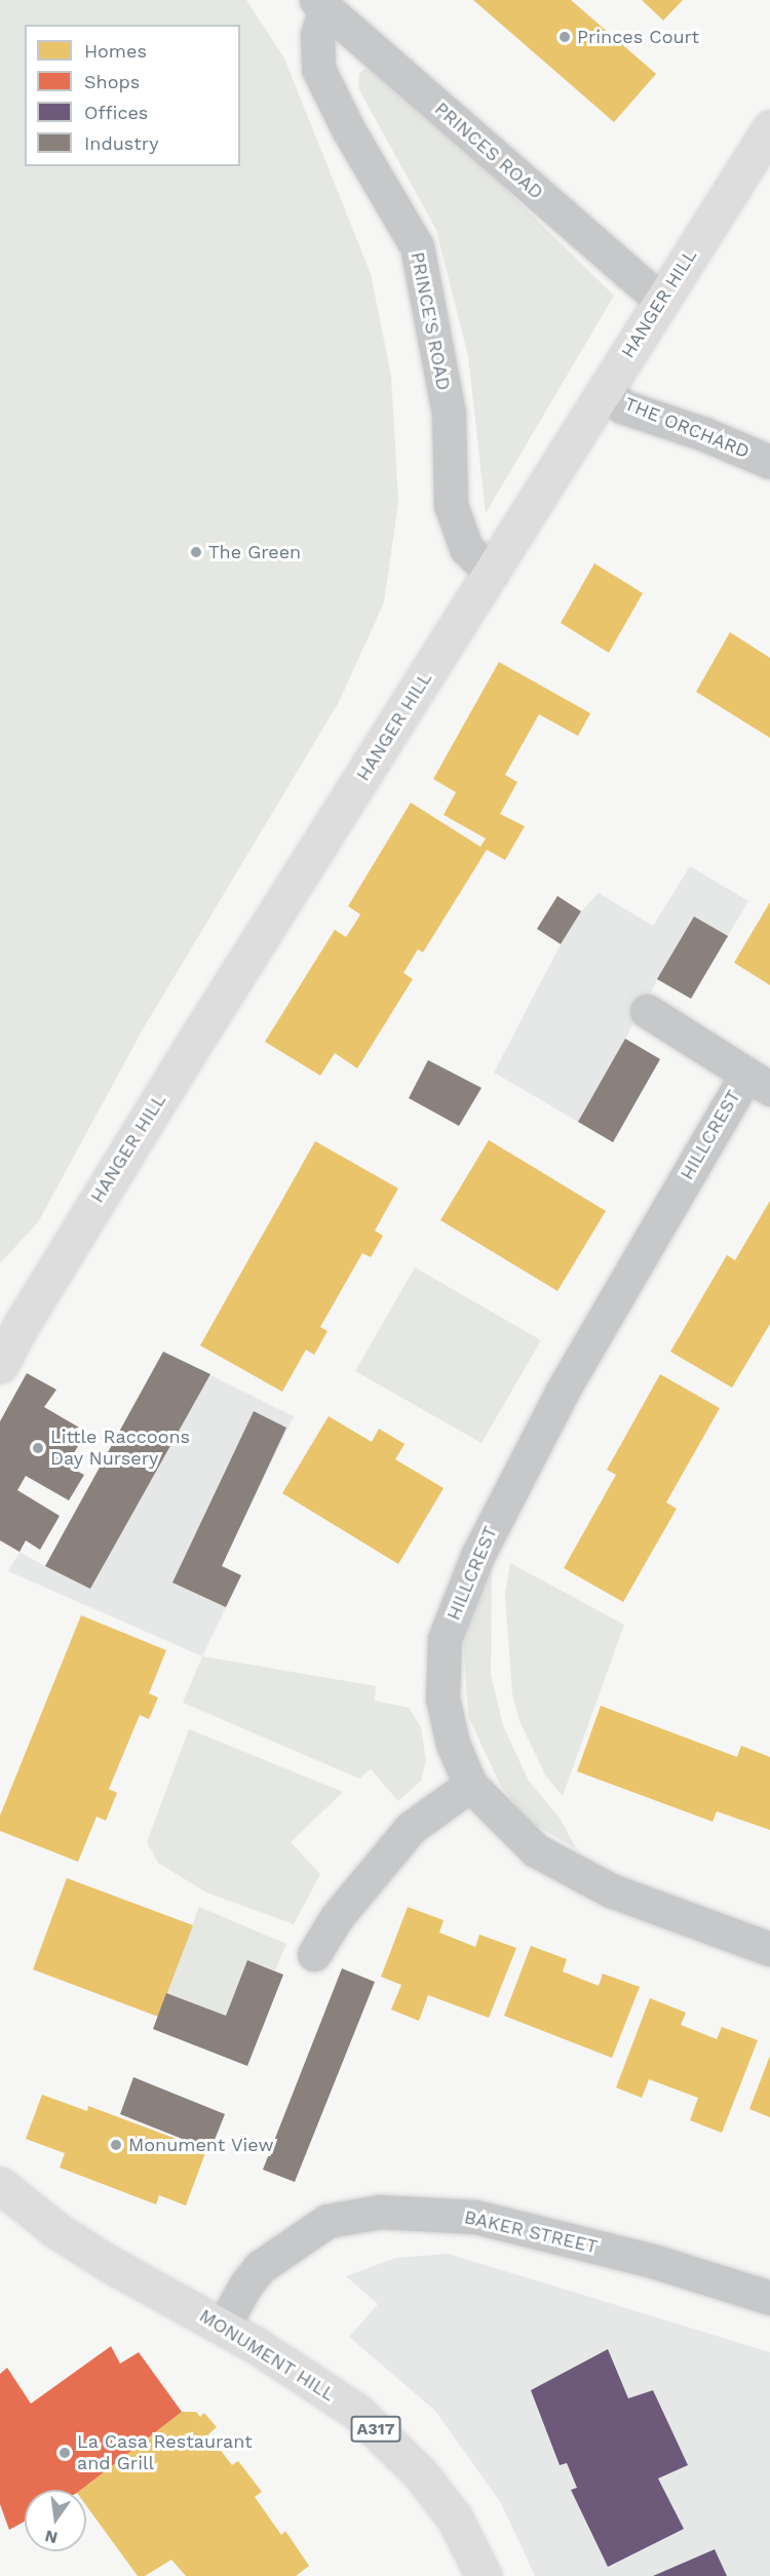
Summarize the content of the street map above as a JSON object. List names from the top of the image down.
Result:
{
  "streets": {
    "main road": ["HANGER HILL", "MONUMENT HILL", "A317"],
    "street": [
      "PRINCES ROAD",
      "PRINCE'S ROAD",
      "THE ORCHARD",
      "HILLCREST",
      "BAKER STREET"
    ]
  },
  "crossings": [
    ["PRINCES ROAD", "HANGER HILL"],
    ["PRINCES ROAD", "PRINCE'S ROAD"],
    ["HANGER HILL", "PRINCE'S ROAD"],
    ["HANGER HILL", "THE ORCHARD"],
    ["BAKER STREET", "MONUMENT HILL"]
  ],
  "places": [
    "Princes Court",
    "The Green",
    "Little Raccoons Day Nursery",
    "Monument View",
    "La Casa Restaurant and Grill"
  ],
  "legend": [
    "Homes",
    "Shops",
    "Offices",
    "Industry"
  ],
  "north": "bottom"
}
